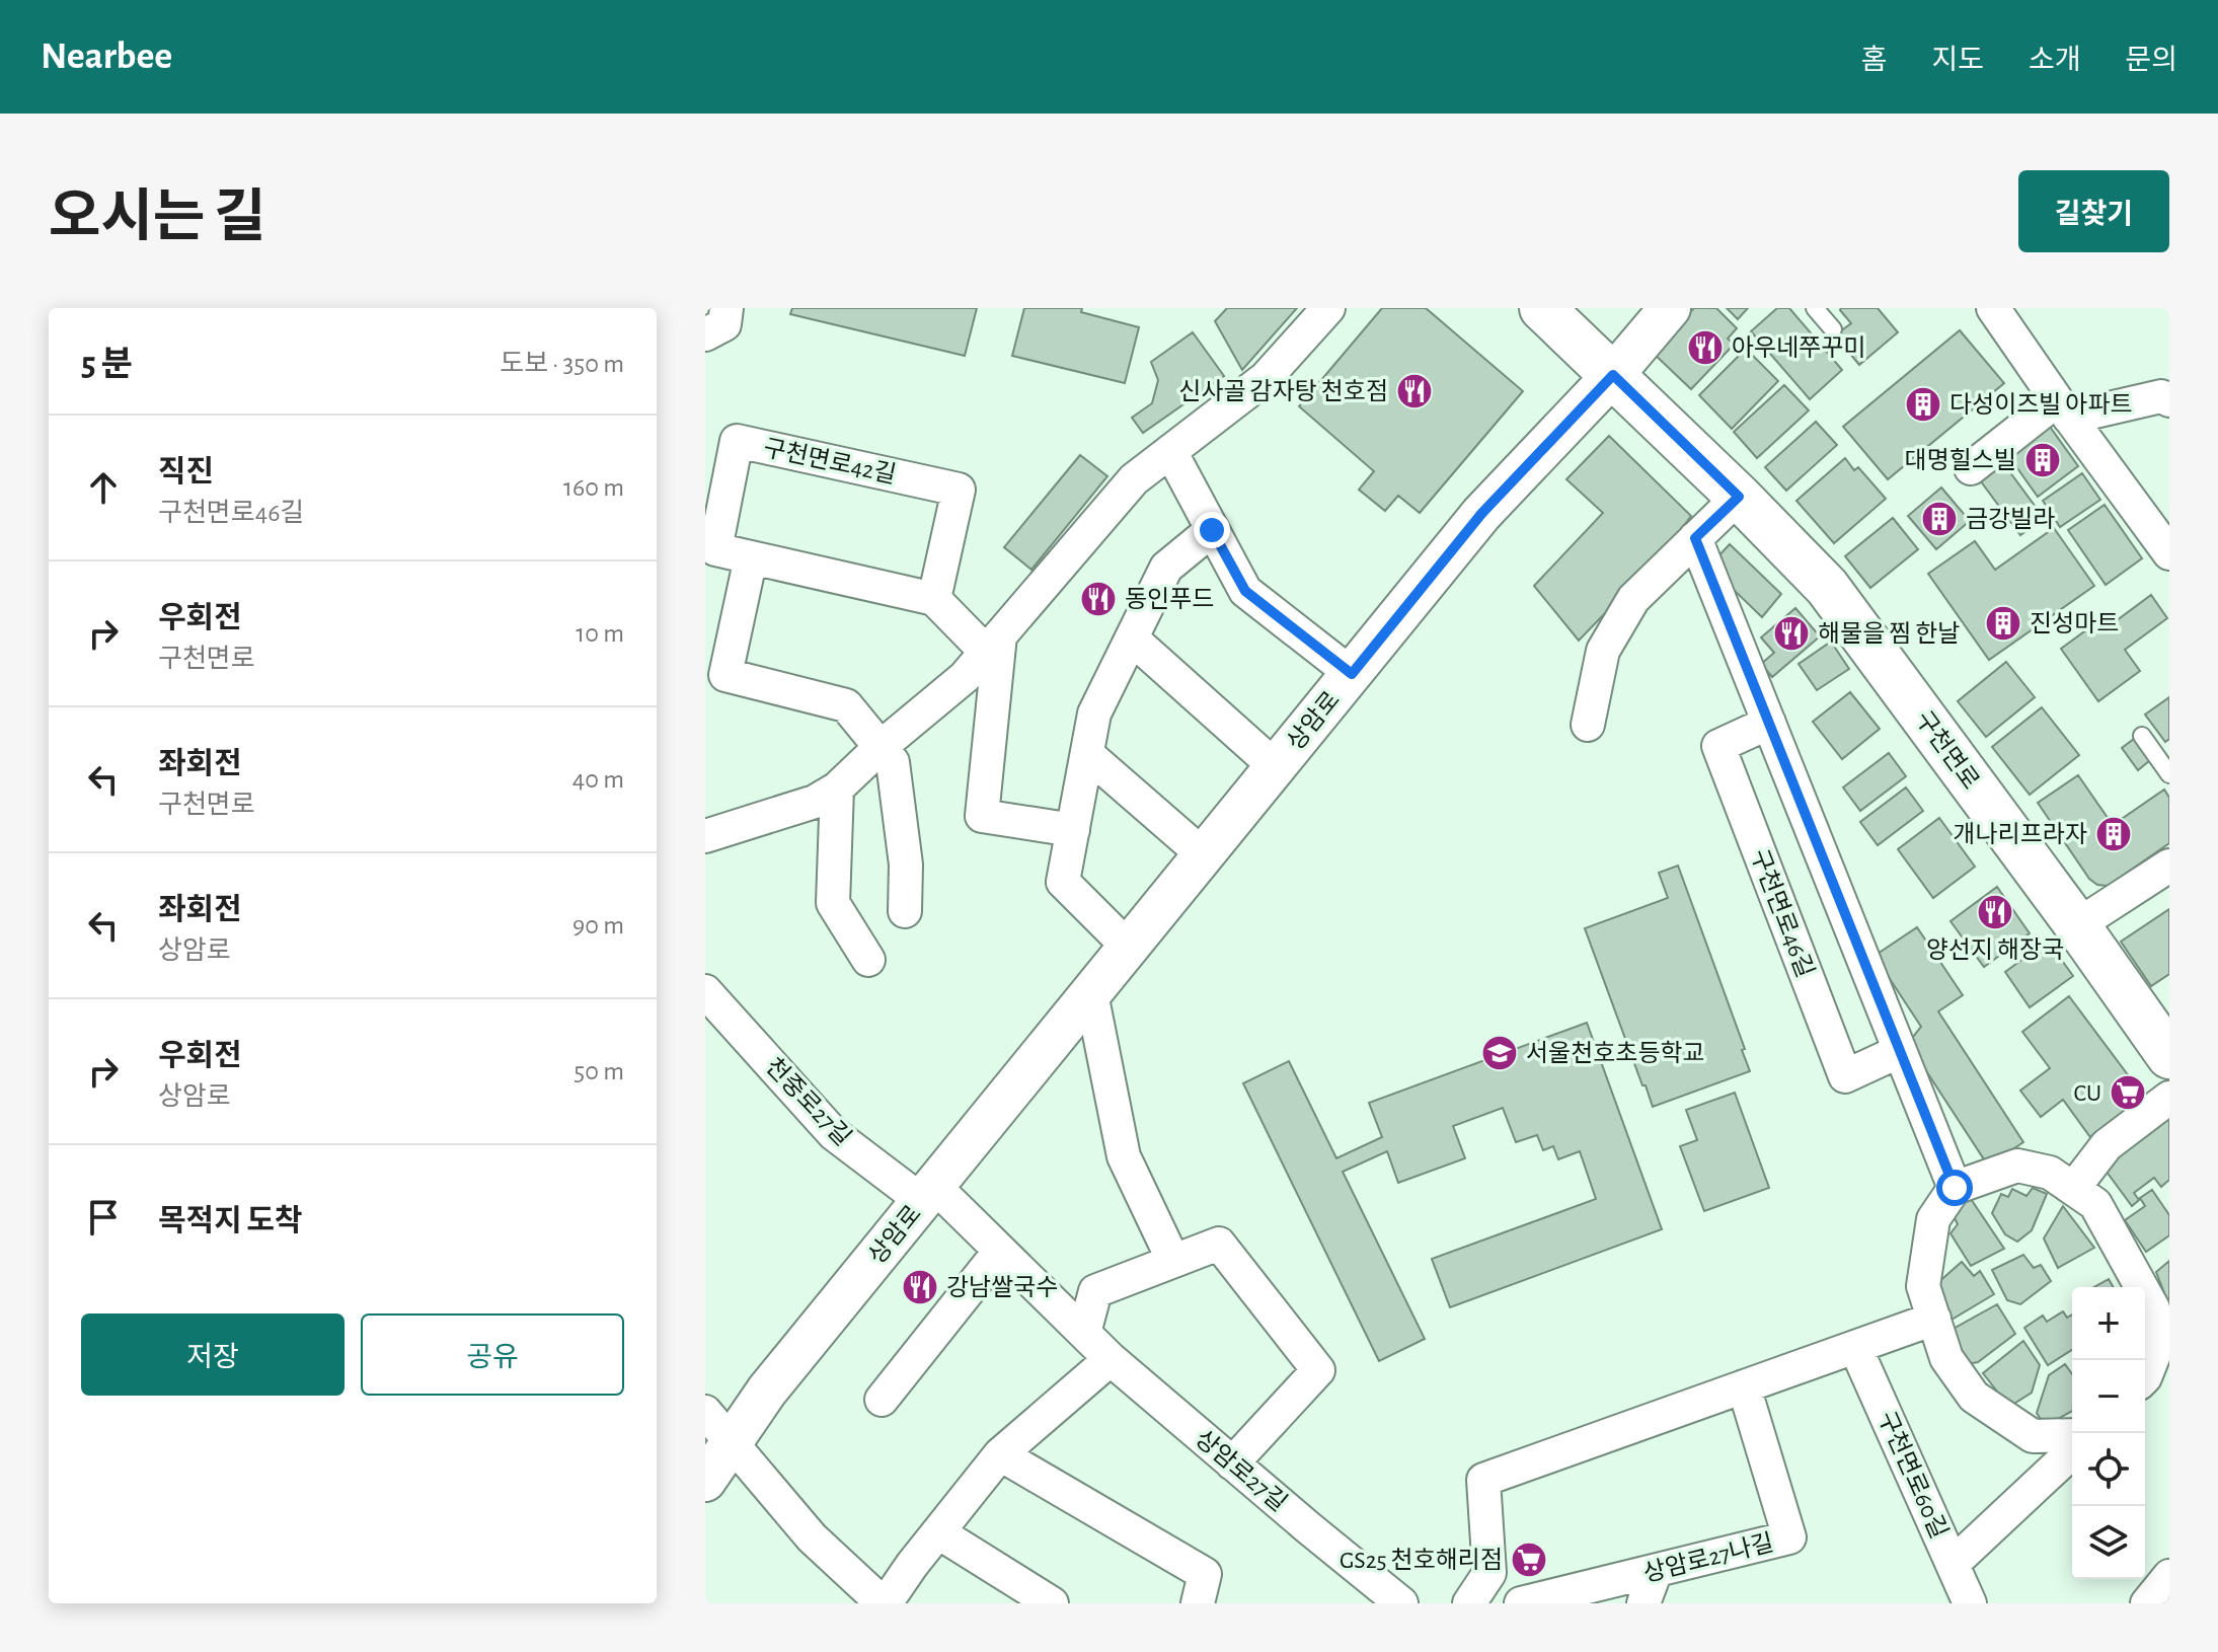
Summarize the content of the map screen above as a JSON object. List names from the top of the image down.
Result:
{
  "streets": {
    "main road": ["구천면로"],
    "street": [
      "구천면로42길",
      "상암로",
      "구천면로46길",
      "천중로27길",
      "상암로27길",
      "구천면로60길",
      "상암로27나길"
    ]
  },
  "crossings": [
    ["상암로", "구천면로"],
    ["상암로", "천중로27길"],
    ["상암로", "상암로27길"],
    ["천중로27길", "상암로27길"]
  ],
  "places": {
    "restaurant": [
      "아우네쭈꾸미",
      "신사골 감자탕 천호점",
      "동인푸드",
      "해물을 찜 한날",
      "양선지 해장국",
      "강남쌀국수"
    ],
    "building": [
      "다성이즈빌 아파트",
      "대명힐스빌",
      "금강빌라",
      "진성마트",
      "개나리프라자"
    ],
    "school or university": ["서울천호초등학교"],
    "supermarket": ["CU", "GS25 천호해리점"]
  },
  "page": {
    "header": "Nearbee",
    "nav": [
      "홈",
      "지도",
      "소개",
      "문의"
    ],
    "title": "오시는 길",
    "buttons": [
      "길찾기",
      ["저장", "공유"]
    ],
    "heading": ["5 분", "도보 · 350 m"],
    "list": [
      ["직진", "구천면로46길", "160 m"],
      ["우회전", "구천면로", "10 m"],
      ["좌회전", "구천면로", "40 m"],
      ["좌회전", "상암로", "90 m"],
      ["우회전", "상암로", "50 m"],
      "목적지 도착"
    ],
    "map_buttons": ["+", "−"]
  }
}
